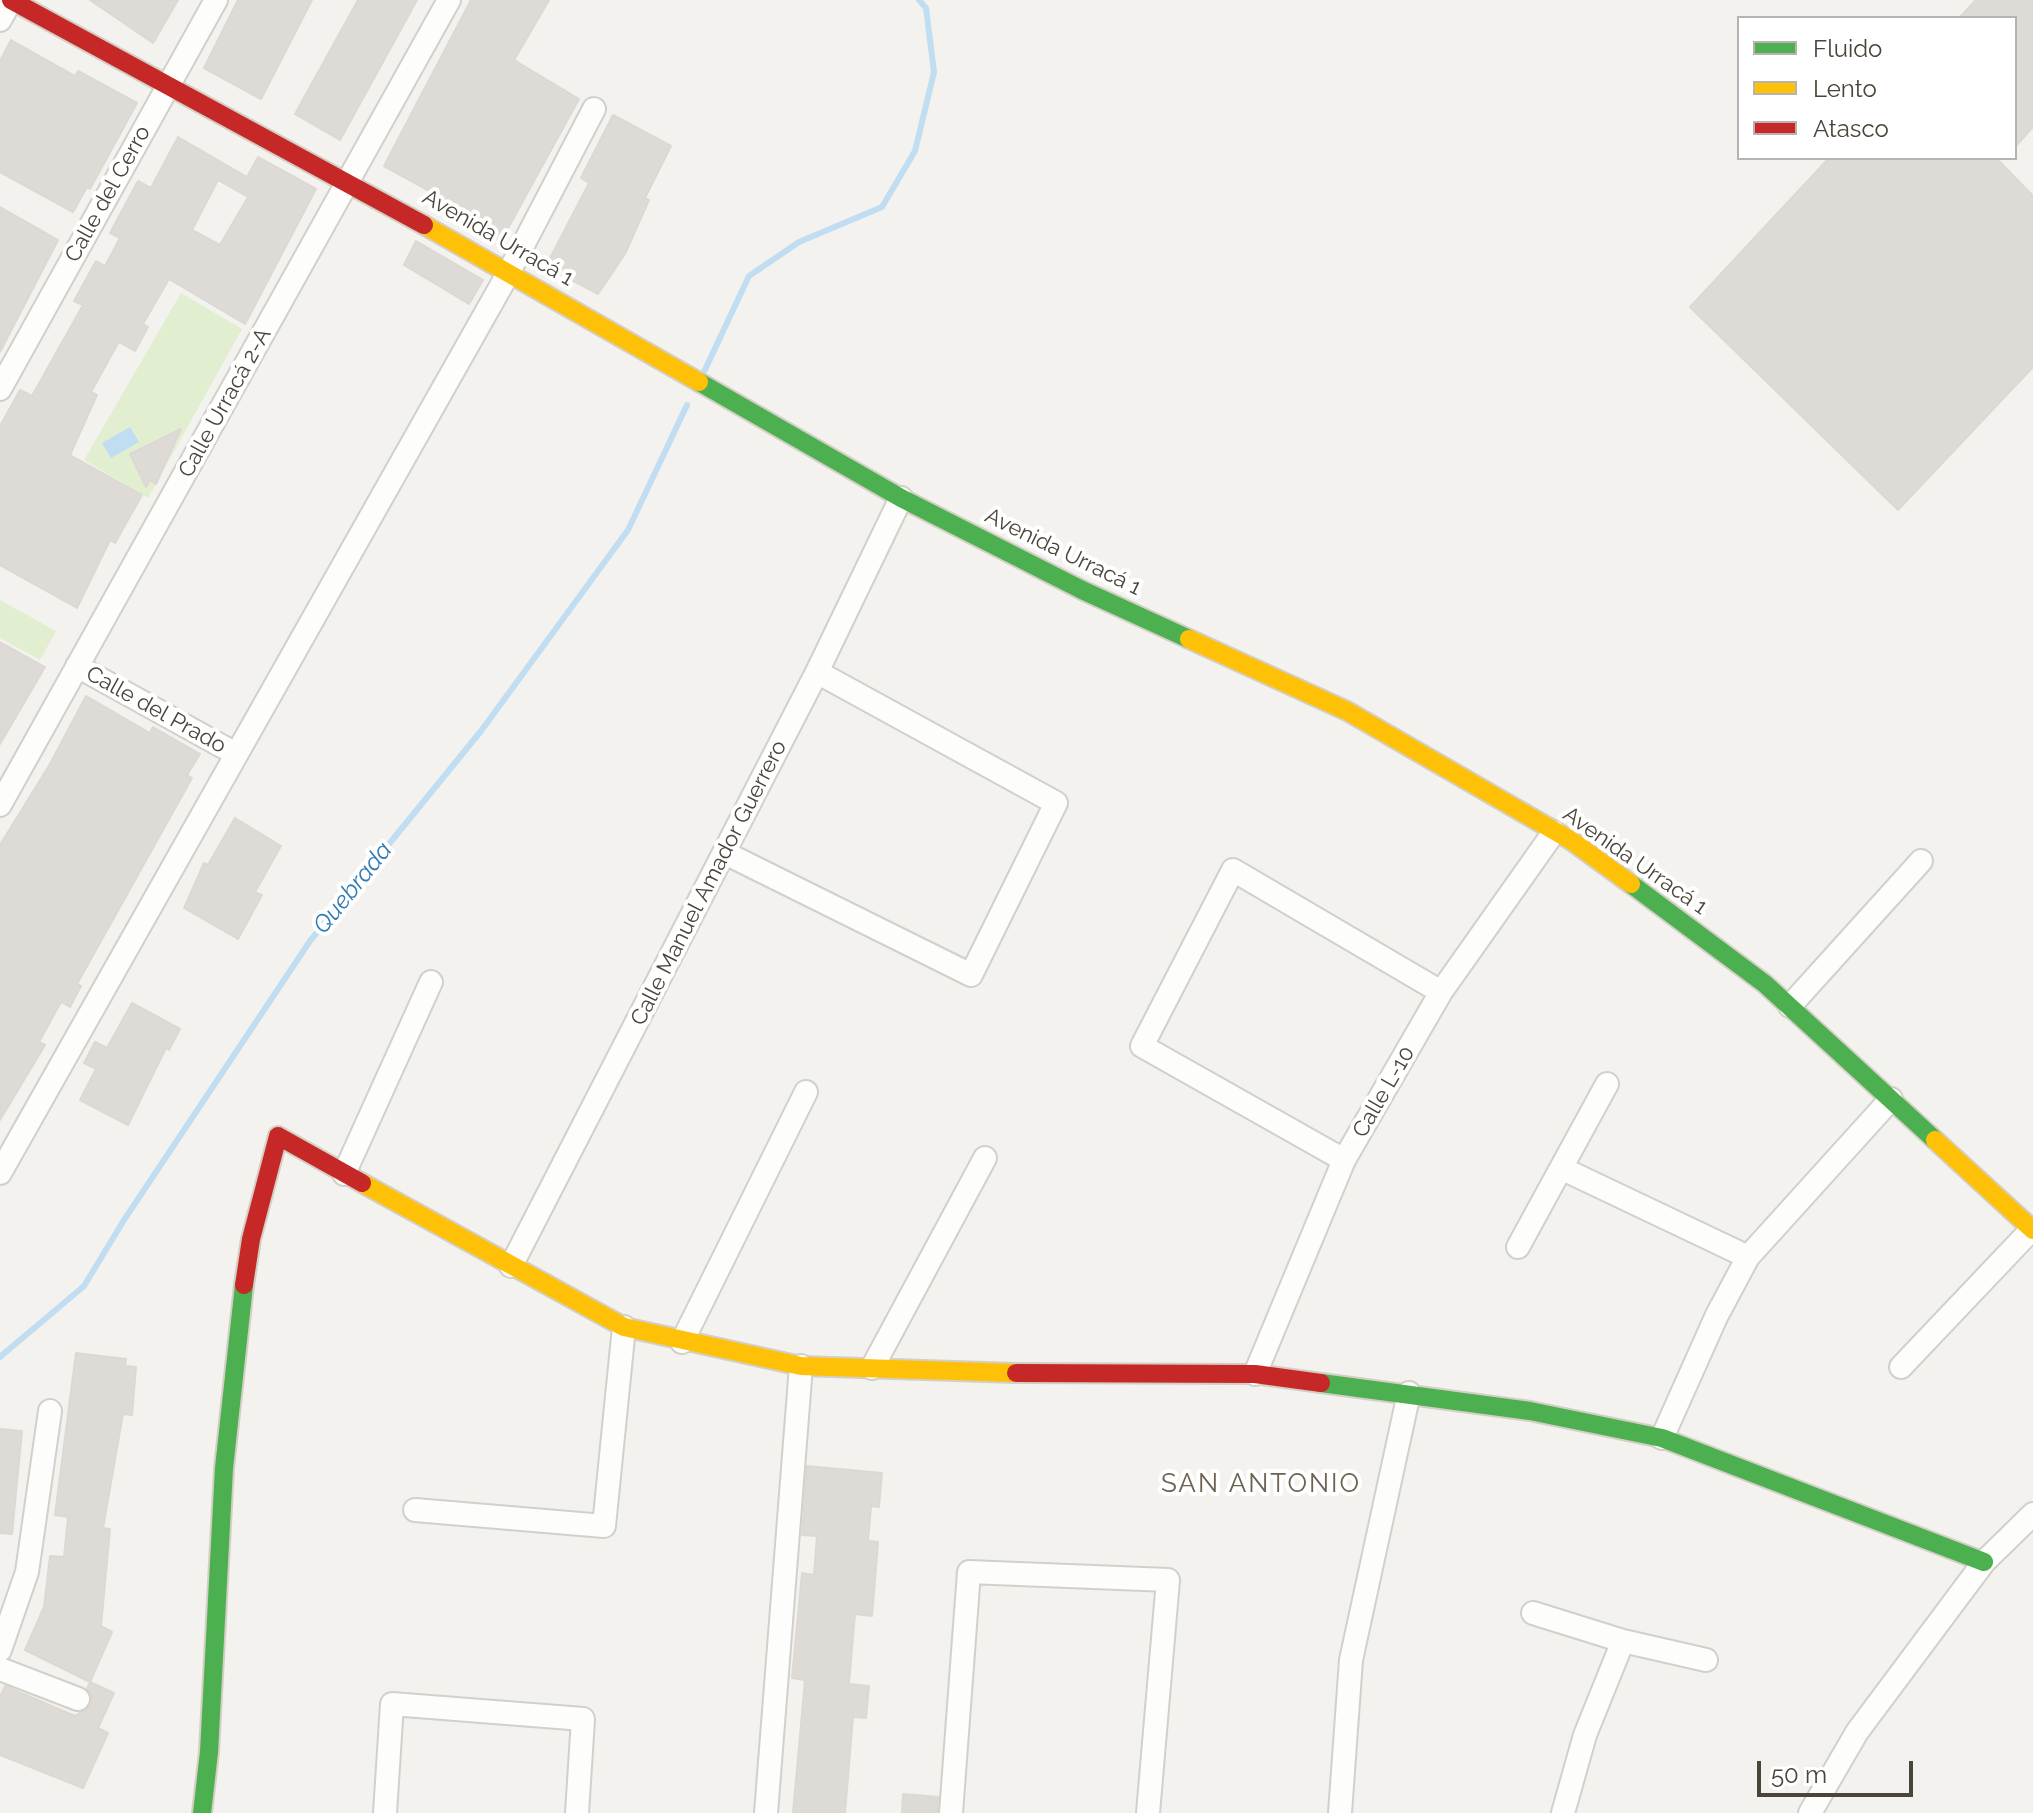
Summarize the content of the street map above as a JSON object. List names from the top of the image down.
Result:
{
  "streets": {
    "street": [
      "Calle del Cerro",
      "Avenida Urracá 1",
      "Calle Urracá 2-A",
      "Calle del Prado",
      "Calle Manuel Amador Guerrero",
      "Calle L-10"
    ]
  },
  "crossings": [
    ["Calle del Cerro", "Avenida Urracá 1"],
    ["Avenida Urracá 1", "Calle Urracá 2-A"],
    ["Avenida Urracá 1", "Calle Manuel Amador Guerrero"],
    ["Avenida Urracá 1", "Calle L-10"],
    ["Calle Urracá 2-A", "Calle del Prado"]
  ],
  "districts": ["SAN ANTONIO"],
  "water": ["Quebrada"],
  "legend": ["Fluido", "Lento", "Atasco"],
  "scale_bar": "50 m"
}
